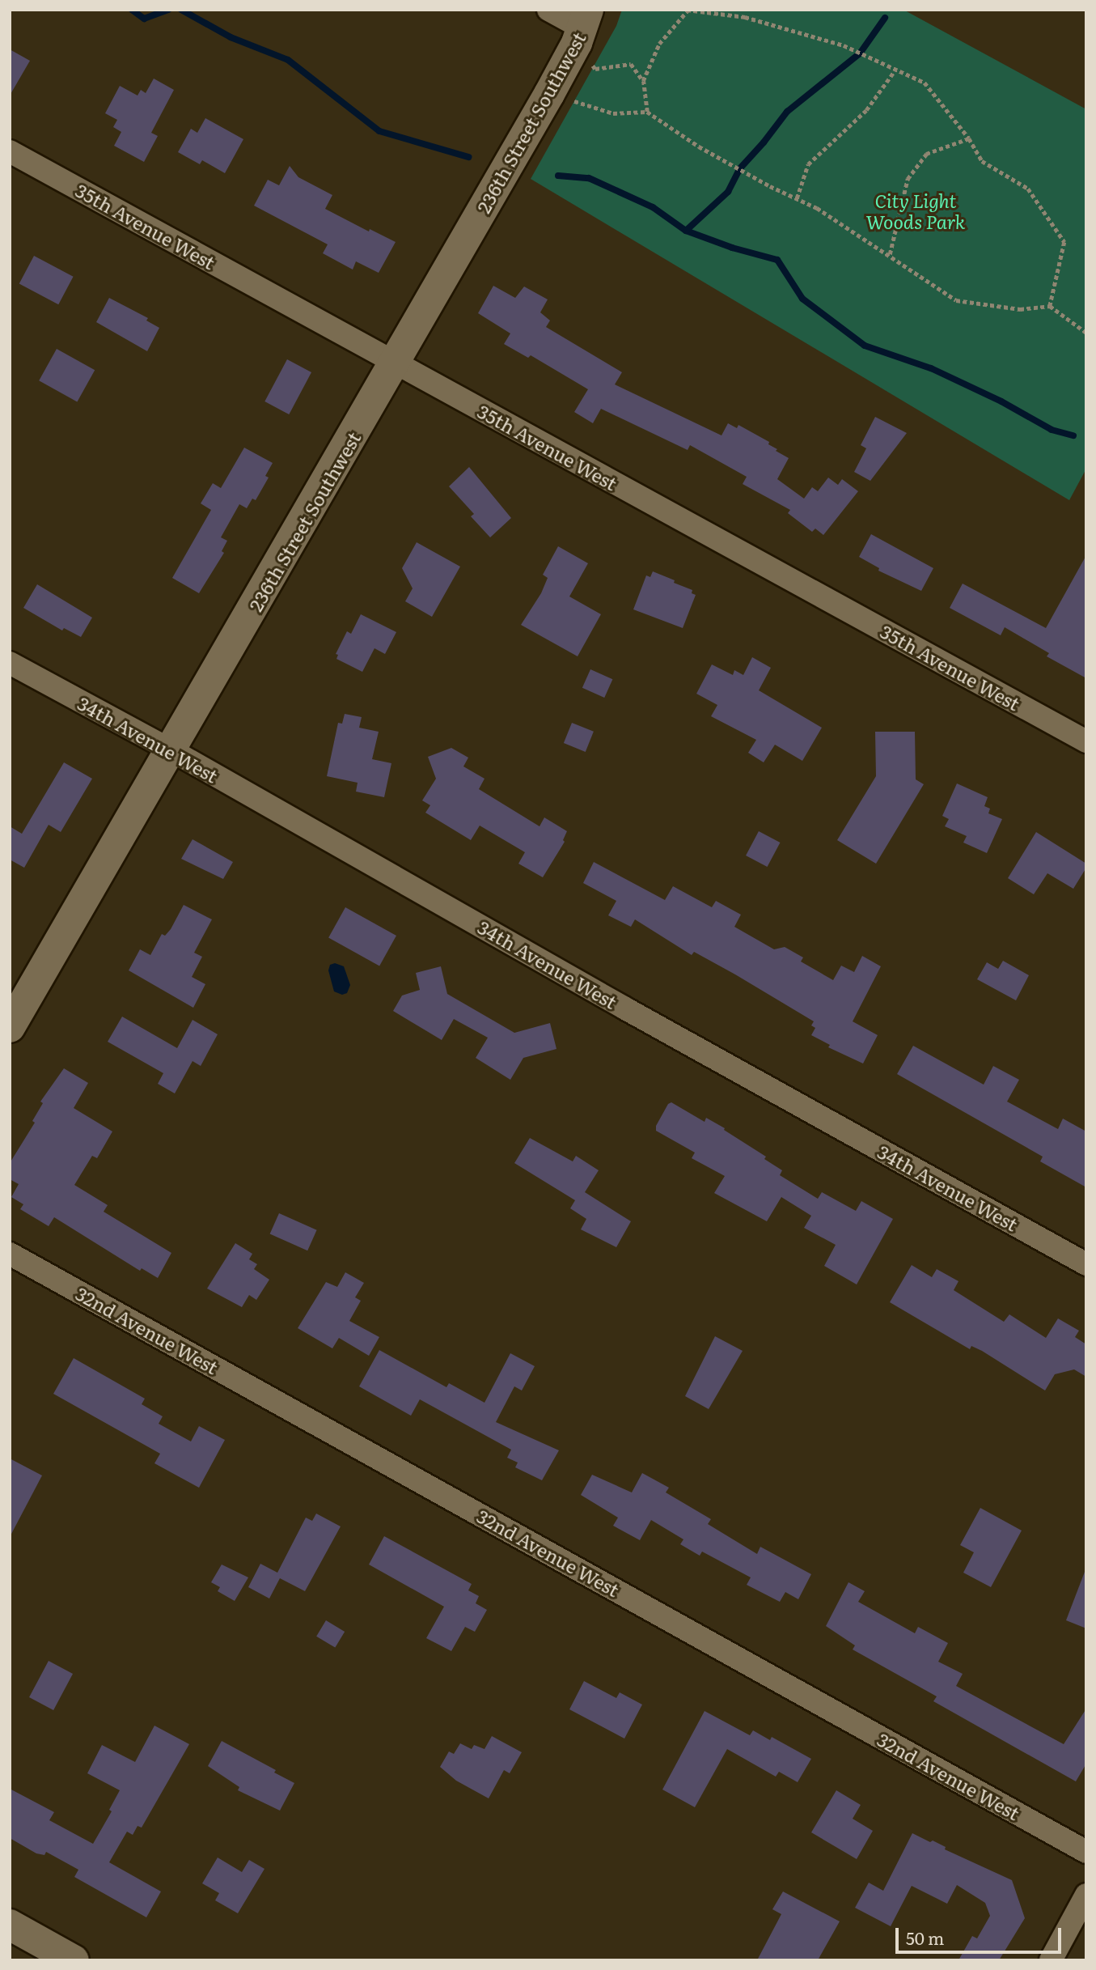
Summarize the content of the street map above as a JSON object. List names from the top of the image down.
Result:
{
  "streets": {
    "street": [
      "236th Street Southwest",
      "35th Avenue West",
      "34th Avenue West",
      "32nd Avenue West"
    ]
  },
  "crossings": [
    ["236th Street Southwest", "35th Avenue West"],
    ["236th Street Southwest", "34th Avenue West"]
  ],
  "parks": ["City Light Woods Park"],
  "scale_bar": "50 m"
}
